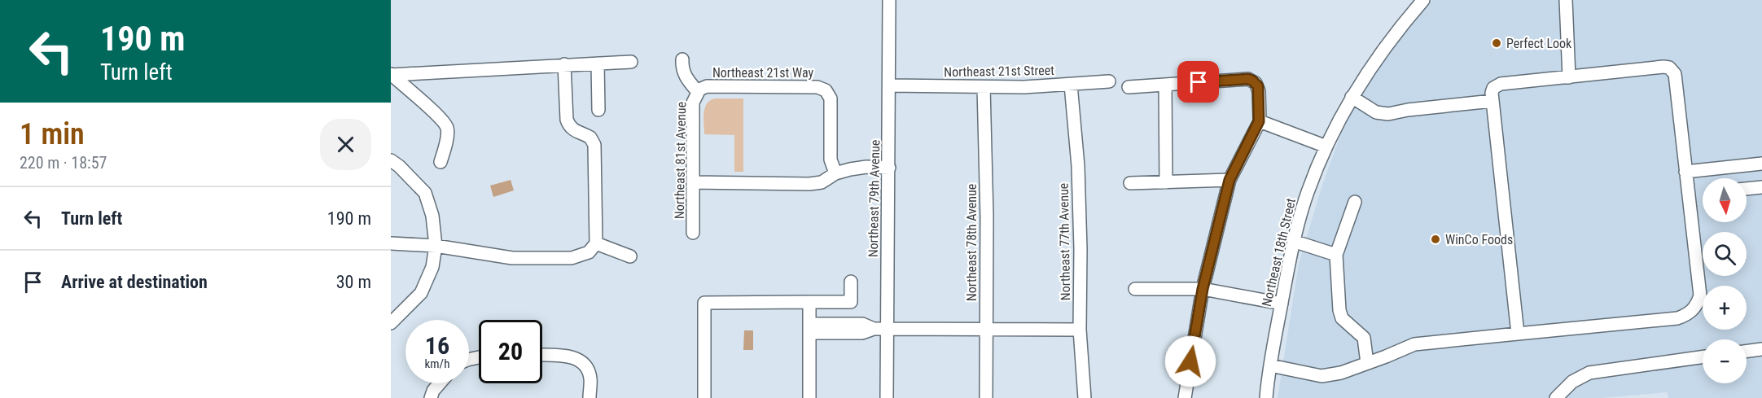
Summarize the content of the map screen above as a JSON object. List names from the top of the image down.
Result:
{
  "streets": {
    "street": [
      "Northeast 21st Street",
      "Northeast 21st Way",
      "Northeast 81st Avenue",
      "Northeast 79th Avenue",
      "Northeast 77th Avenue",
      "Northeast 78th Avenue",
      "Northeast 18th Street"
    ]
  },
  "crossings": [
    ["Northeast 21st Street", "Northeast 79th Avenue"],
    ["Northeast 21st Street", "Northeast 77th Avenue"],
    ["Northeast 21st Street", "Northeast 78th Avenue"],
    ["Northeast 21st Way", "Northeast 81st Avenue"]
  ],
  "places": ["Perfect Look", "WinCo Foods"],
  "north": "bottom",
  "page": {
    "turn": ["190 m", "Turn left"],
    "heading": ["1 min", "220 m · 18:57"],
    "map_buttons": ["+", "−"],
    "list": [
      {
        "name": "Turn left",
        "value": "190 m"
      },
      {
        "name": "Arrive at destination",
        "value": "30 m"
      }
    ],
    "speed": "16 km/h",
    "limit": "20"
  }
}
